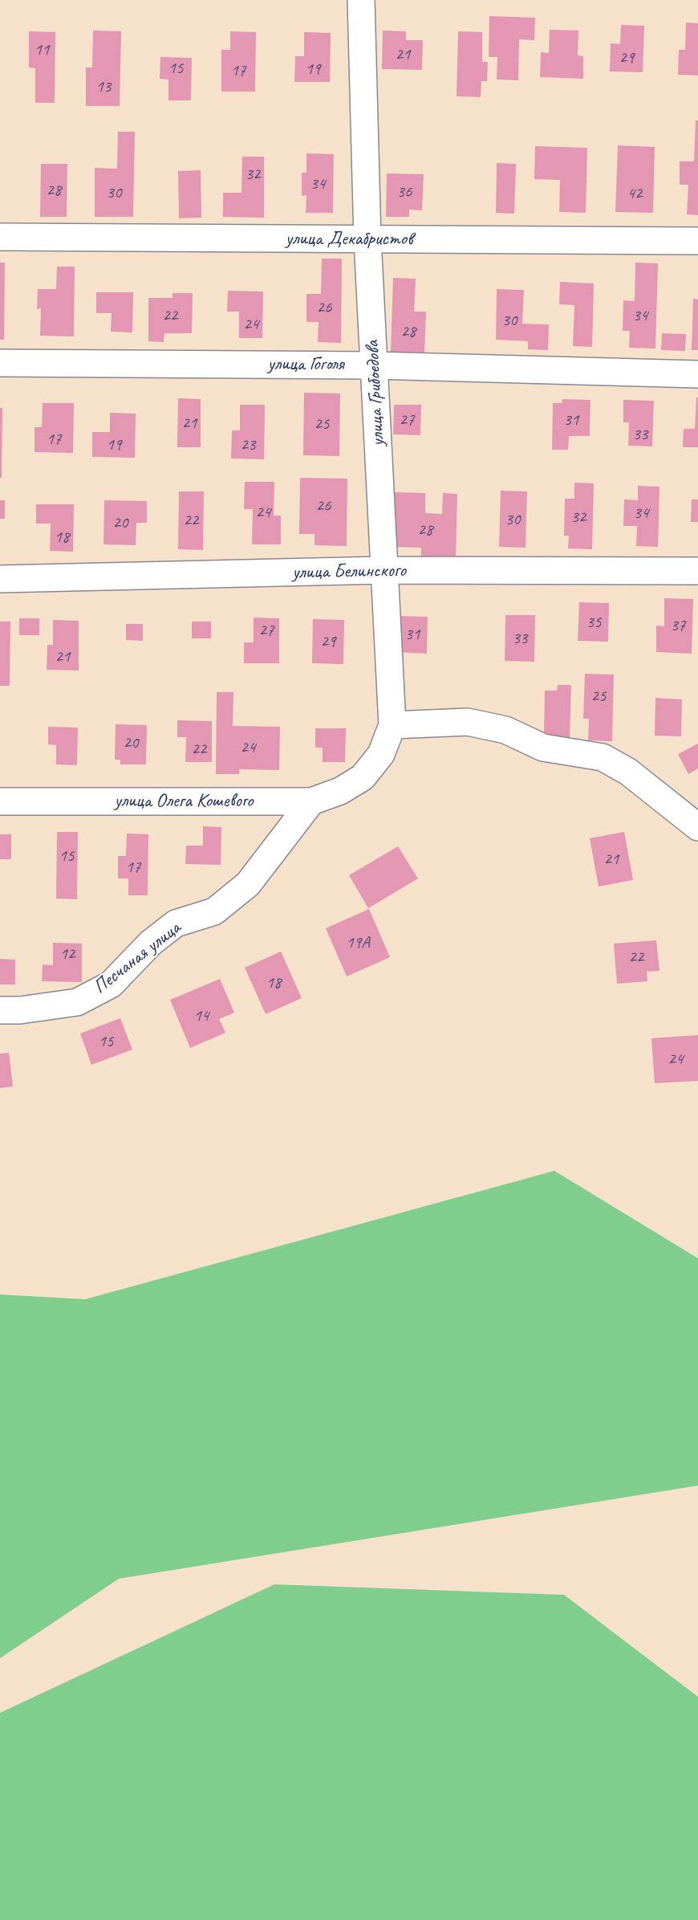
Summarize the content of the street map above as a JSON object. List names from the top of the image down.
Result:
{
  "streets": {
    "street": [
      "улица Декабристов",
      "улица Гоголя",
      "улица Грибоедова",
      "улица Белинского",
      "улица Олега Кошевого",
      "Песчаная улица"
    ]
  },
  "crossings": [
    ["улица Декабристов", "улица Грибоедова"],
    ["улица Гоголя", "улица Грибоедова"],
    ["улица Грибоедова", "улица Белинского"],
    ["улица Грибоедова", "улица Олега Кошевого"],
    ["улица Олега Кошевого", "Песчаная улица"]
  ],
  "house_numbers": [
    "11",
    "21",
    "29",
    "15",
    "19",
    "17",
    "13",
    "32",
    "34",
    "28",
    "36",
    "30",
    "42",
    "26",
    "22",
    "34",
    "30",
    "24",
    "28",
    "27",
    "31",
    "21",
    "25",
    "33",
    "17",
    "19",
    "23",
    "26",
    "24",
    "34",
    "32",
    "30",
    "22",
    "20",
    "28",
    "18",
    "35",
    "37",
    "27",
    "31",
    "33",
    "29",
    "21",
    "25",
    "20",
    "24",
    "22",
    "15",
    "21",
    "17",
    "19А",
    "12",
    "22",
    "18",
    "14",
    "15",
    "24"
  ]
}
